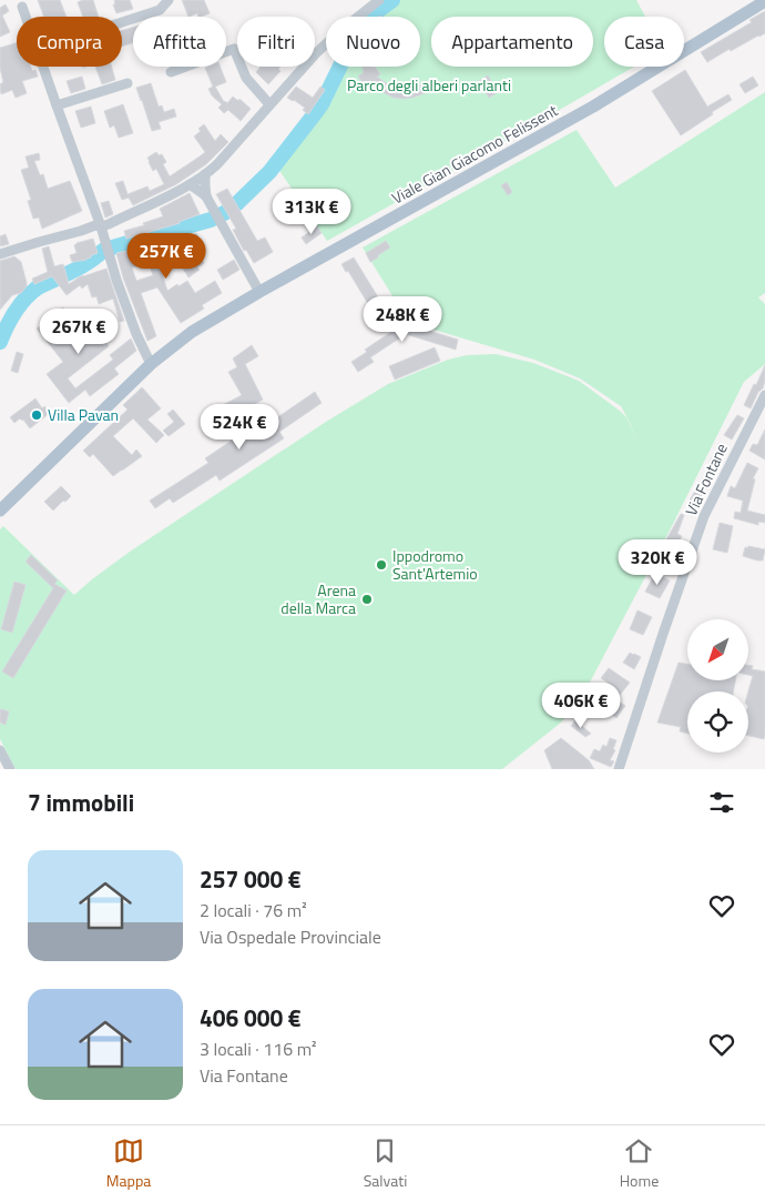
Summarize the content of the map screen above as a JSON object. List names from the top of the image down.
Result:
{
  "streets": {
    "main road": ["Viale Gian Giacomo Felissent"],
    "street": ["Via Fontane"]
  },
  "parks": ["Parco degli alberi parlanti"],
  "places": ["Villa Pavan", "Ippodromo Sant'Artemio", "Arena della Marca"],
  "north": "bottom left",
  "page": {
    "chip": [
      "Compra",
      "Affitta",
      "Filtri",
      "Nuovo",
      "Appartamento",
      "Casa"
    ],
    "price": [
      "313K €",
      "257K €",
      "248K €",
      "267K €",
      "524K €",
      "320K €",
      "406K €"
    ],
    "heading": "7 immobili",
    "list": [
      {
        "name": "257 000 €",
        "note": "2 locali · 76 m² · Via Ospedale Provinciale"
      },
      {
        "name": "406 000 €",
        "note": "3 locali · 116 m² · Via Fontane"
      }
    ],
    "tabs": ["Mappa", "Salvati", "Home"]
  }
}
